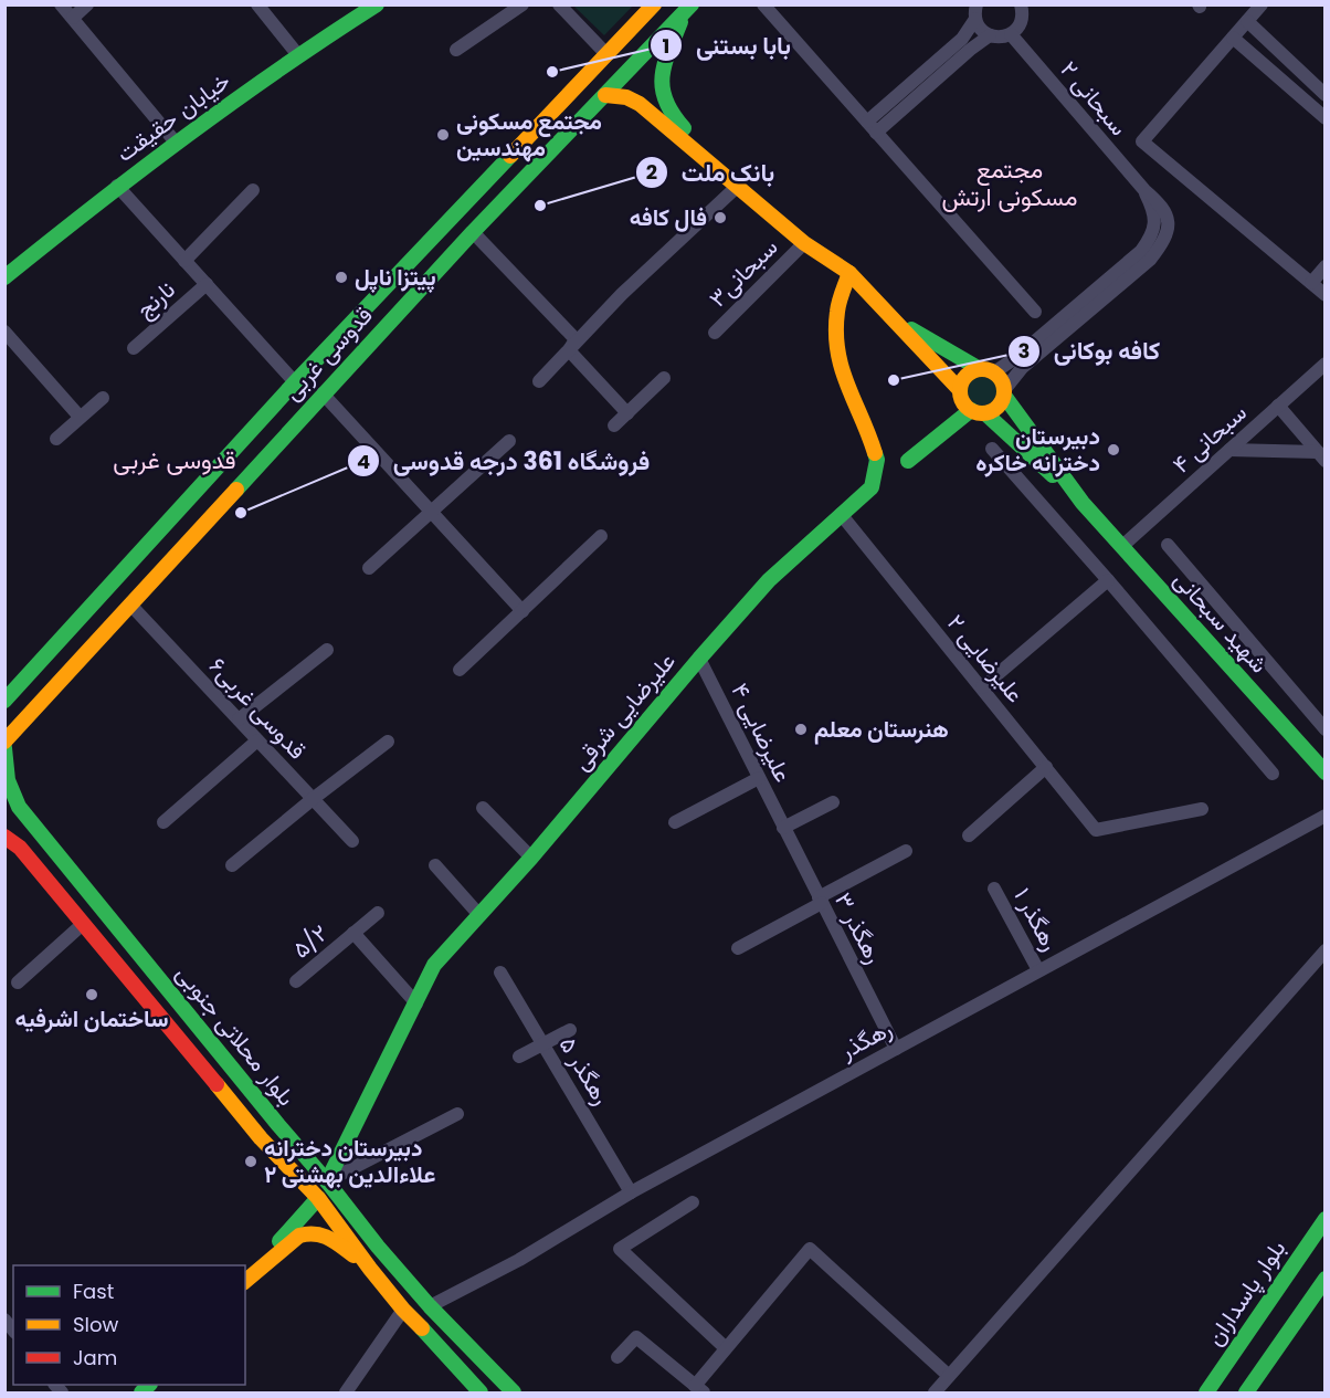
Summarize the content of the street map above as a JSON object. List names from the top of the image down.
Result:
{
  "streets": {
    "street": [
      "سبحانی ۲",
      "خیابان حقیقت",
      "سبحانی۳",
      "نارنج",
      "قدوسی غربی",
      "سبحانی ۴",
      "شهید سبحانی",
      "۲ علیرضایی",
      "قدوسی غربی۶",
      "علیرضایی شرقی",
      "۴ علیرضایی",
      "۱ رهگذر",
      "۳ رهگذر",
      "۵/۲",
      "بلوار محلاتی جنوبی",
      "رهگذر",
      "۵ رهگذر",
      "بلوار پاسداران"
    ]
  },
  "crossings": [
    ["قدوسی غربی", "قدوسی غربی۶"],
    ["سبحانی ۴", "شهید سبحانی"],
    ["۲ علیرضایی", "علیرضایی شرقی"],
    ["علیرضایی شرقی", "۴ علیرضایی"],
    ["علیرضایی شرقی", "بلوار محلاتی جنوبی"],
    ["۴ علیرضایی", "۳ رهگذر"],
    ["۱ رهگذر", "رهگذر"],
    ["۳ رهگذر", "رهگذر"],
    ["بلوار محلاتی جنوبی", "رهگذر"],
    ["رهگذر", "۵ رهگذر"]
  ],
  "districts": ["مجتمع مسکونی ارتش", "قدوسی غربی"],
  "places": [
    "بابا بستنی",
    "مجتمع مسکونی مهندسین",
    "بانک ملت",
    "فال کافه",
    "پیتزا ناپل",
    "کافه بوکانی",
    "دبیرستان دخترانه خاکره",
    "فروشگاه 361 درجه قدوسی",
    "هنرستان معلم",
    "ساختمان اشرفیه",
    "دبیرستان دخترانه علاءالدین بهشتی ۲"
  ],
  "legend": ["Fast", "Slow", "Jam"]
}
